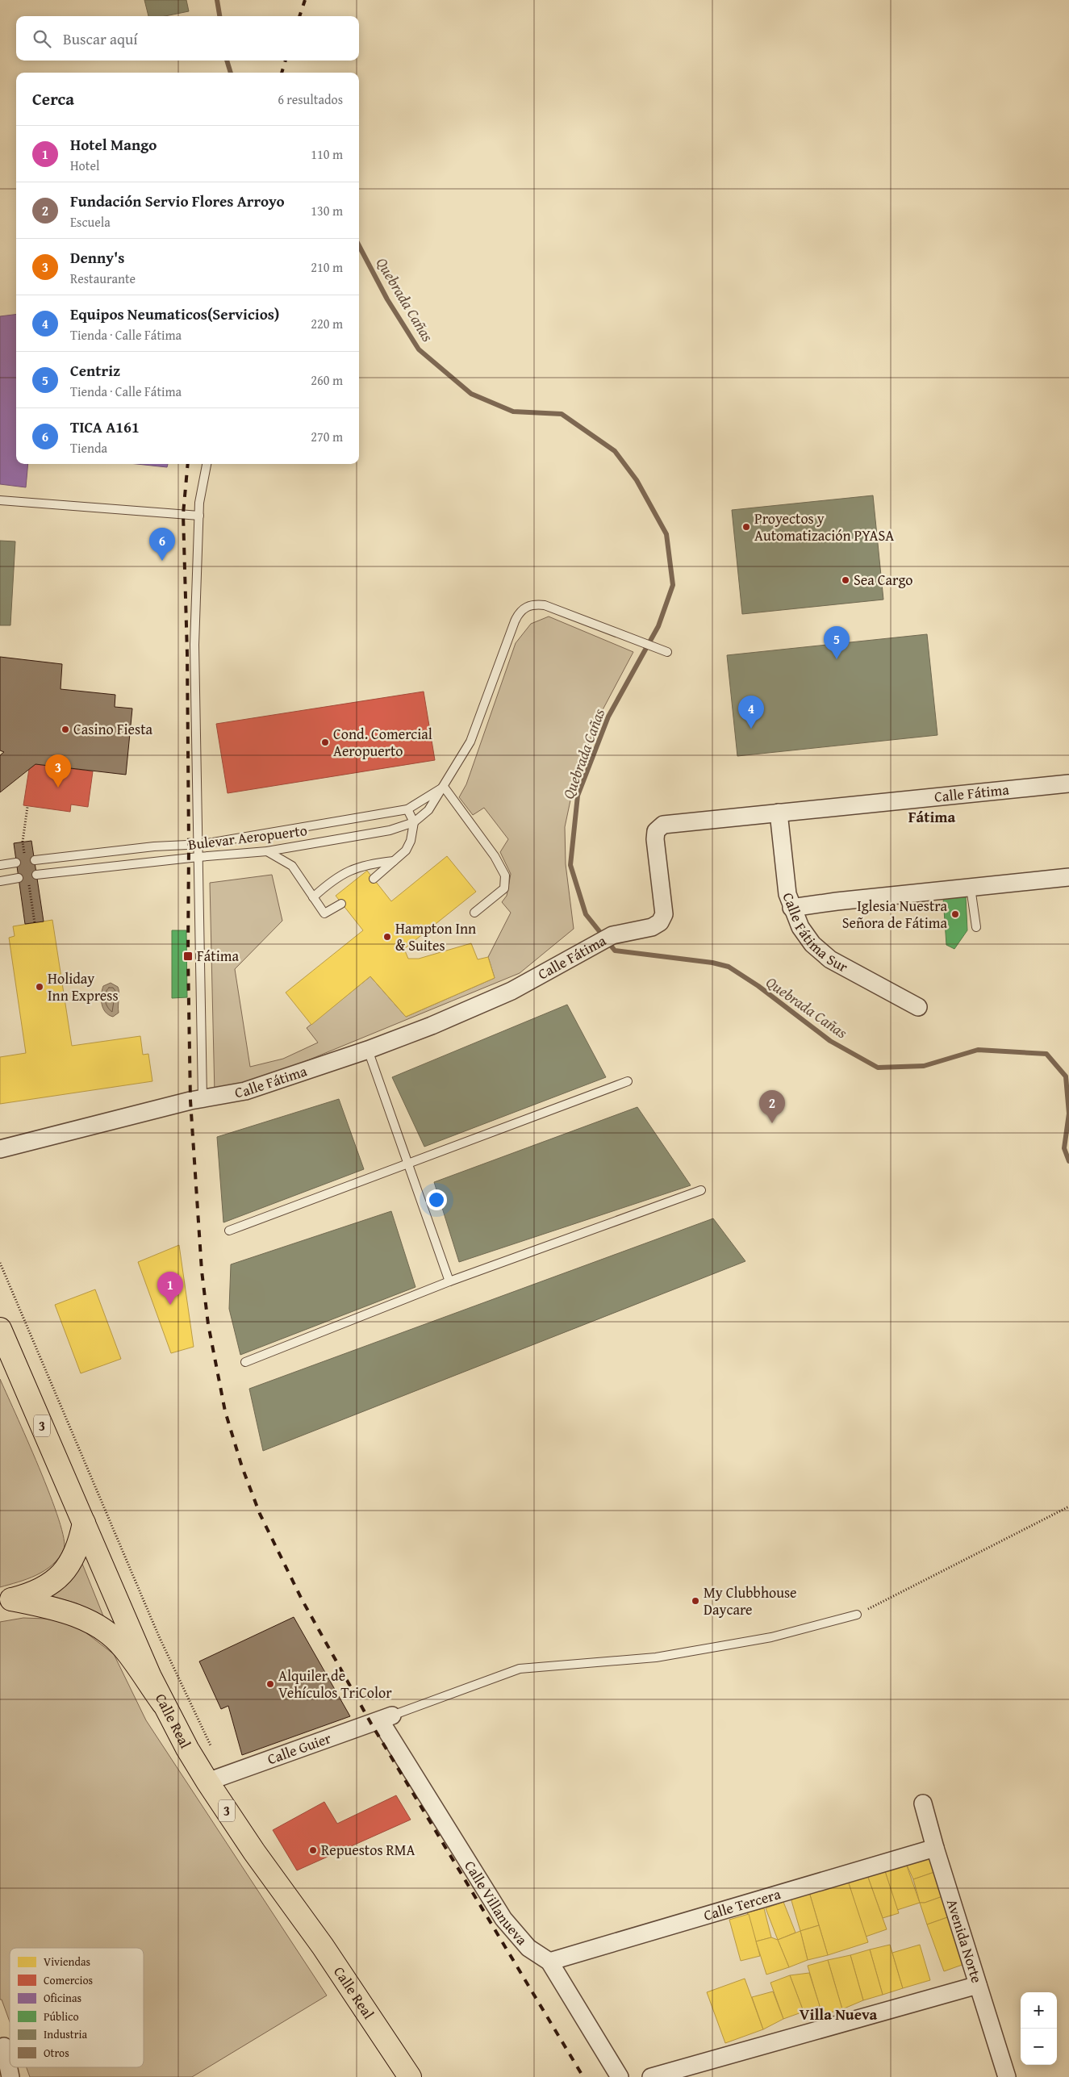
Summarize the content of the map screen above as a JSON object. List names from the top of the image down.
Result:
{
  "streets": {
    "main road": ["3", "Calle Real"],
    "street": [
      "Calle Fátima",
      "Calle Fátima Sur",
      "Calle Guier",
      "Calle Villanueva",
      "Calle Tercera",
      "Avenida Norte"
    ],
    "lane": ["Bulevar Aeropuerto"]
  },
  "crossings": [
    ["Calle Fátima", "Calle Fátima Sur"],
    ["Calle Real", "Calle Guier"],
    ["Calle Guier", "Calle Villanueva"],
    ["Calle Villanueva", "Calle Tercera"],
    ["Calle Tercera", "Avenida Norte"]
  ],
  "districts": ["Fátima", "Villa Nueva"],
  "water": ["Quebrada Cañas"],
  "places": {
    "other": [
      "Proyectos y Automatización PYASA",
      "Sea Cargo",
      "Casino Fiesta",
      "Cond. Comercial Aeropuerto",
      "Iglesia Nuestra Señora de Fátima",
      "Hampton Inn & Suites",
      "Holiday Inn Express",
      "My Clubbhouse Daycare",
      "Alquiler de Vehículos TriColor",
      "Repuestos RMA"
    ],
    "transit": ["Fátima"]
  },
  "legend": [
    "Viviendas",
    "Comercios",
    "Oficinas",
    "Público",
    "Industria",
    "Otros"
  ],
  "page": {
    "search": "Buscar aquí",
    "heading": ["Cerca", "6 resultados"],
    "list": [
      {
        "mark": "1",
        "name": "Hotel Mango",
        "note": "Hotel",
        "value": "110 m"
      },
      {
        "mark": "2",
        "name": "Fundación Servio Flores Arroyo",
        "note": "Escuela",
        "value": "130 m"
      },
      {
        "mark": "3",
        "name": "Denny's",
        "note": "Restaurante",
        "value": "210 m"
      },
      {
        "mark": "4",
        "name": "Equipos Neumaticos(Servicios)",
        "note": "Tienda · Calle Fátima",
        "value": "220 m"
      },
      {
        "mark": "5",
        "name": "Centriz",
        "note": "Tienda · Calle Fátima",
        "value": "260 m"
      },
      {
        "mark": "6",
        "name": "TICA A161",
        "note": "Tienda",
        "value": "270 m"
      }
    ],
    "pins": [
      "6",
      "5",
      "4",
      "3",
      "2",
      "1"
    ],
    "map_buttons": ["+", "−"]
  }
}
